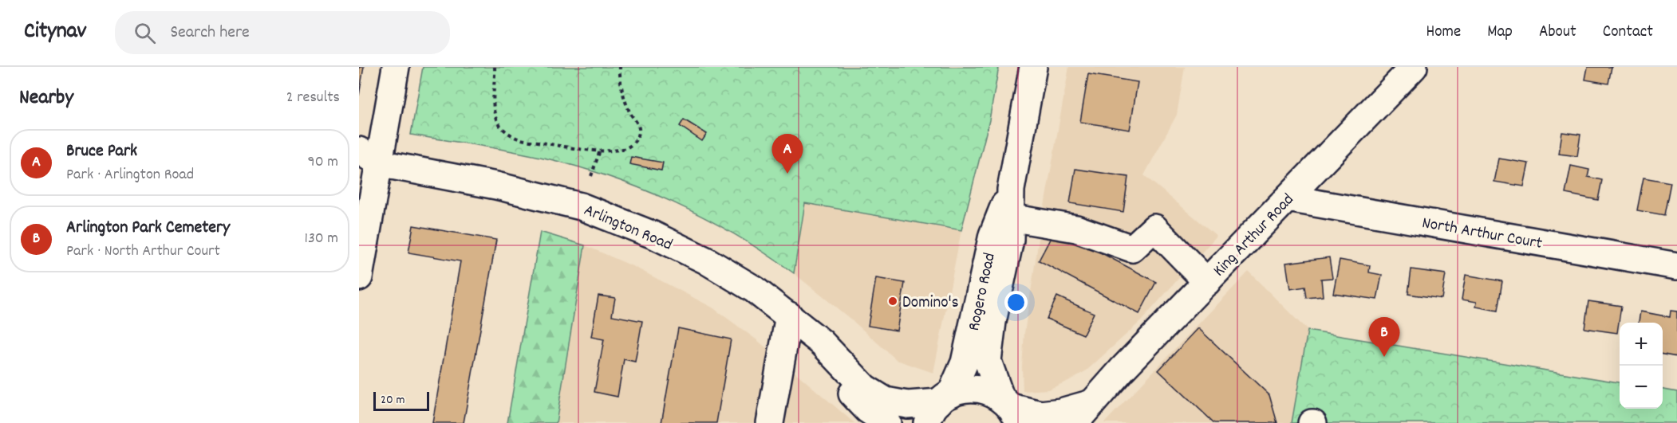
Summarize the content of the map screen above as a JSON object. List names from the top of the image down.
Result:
{
  "streets": {
    "main road": [
      "Arlington Road",
      "North Arthur Court",
      "King Arthur Road",
      "Rogero Road"
    ]
  },
  "crossings": [
    ["Arlington Road", "Rogero Road"],
    ["North Arthur Court", "King Arthur Road"]
  ],
  "places": ["Domino's"],
  "scale_bar": "20 m",
  "page": {
    "header": "Citynav",
    "search": "Search here",
    "nav": [
      "Home",
      "Map",
      "About",
      "Contact"
    ],
    "heading": ["Nearby", "2 results"],
    "list": [
      {
        "mark": "A",
        "name": "Bruce Park",
        "note": "Park · Arlington Road",
        "value": "90 m"
      },
      {
        "mark": "B",
        "name": "Arlington Park Cemetery",
        "note": "Park · North Arthur Court",
        "value": "130 m"
      }
    ],
    "pins": ["A", "B"],
    "map_buttons": ["+", "−"],
    "scale": "20 m"
  }
}
